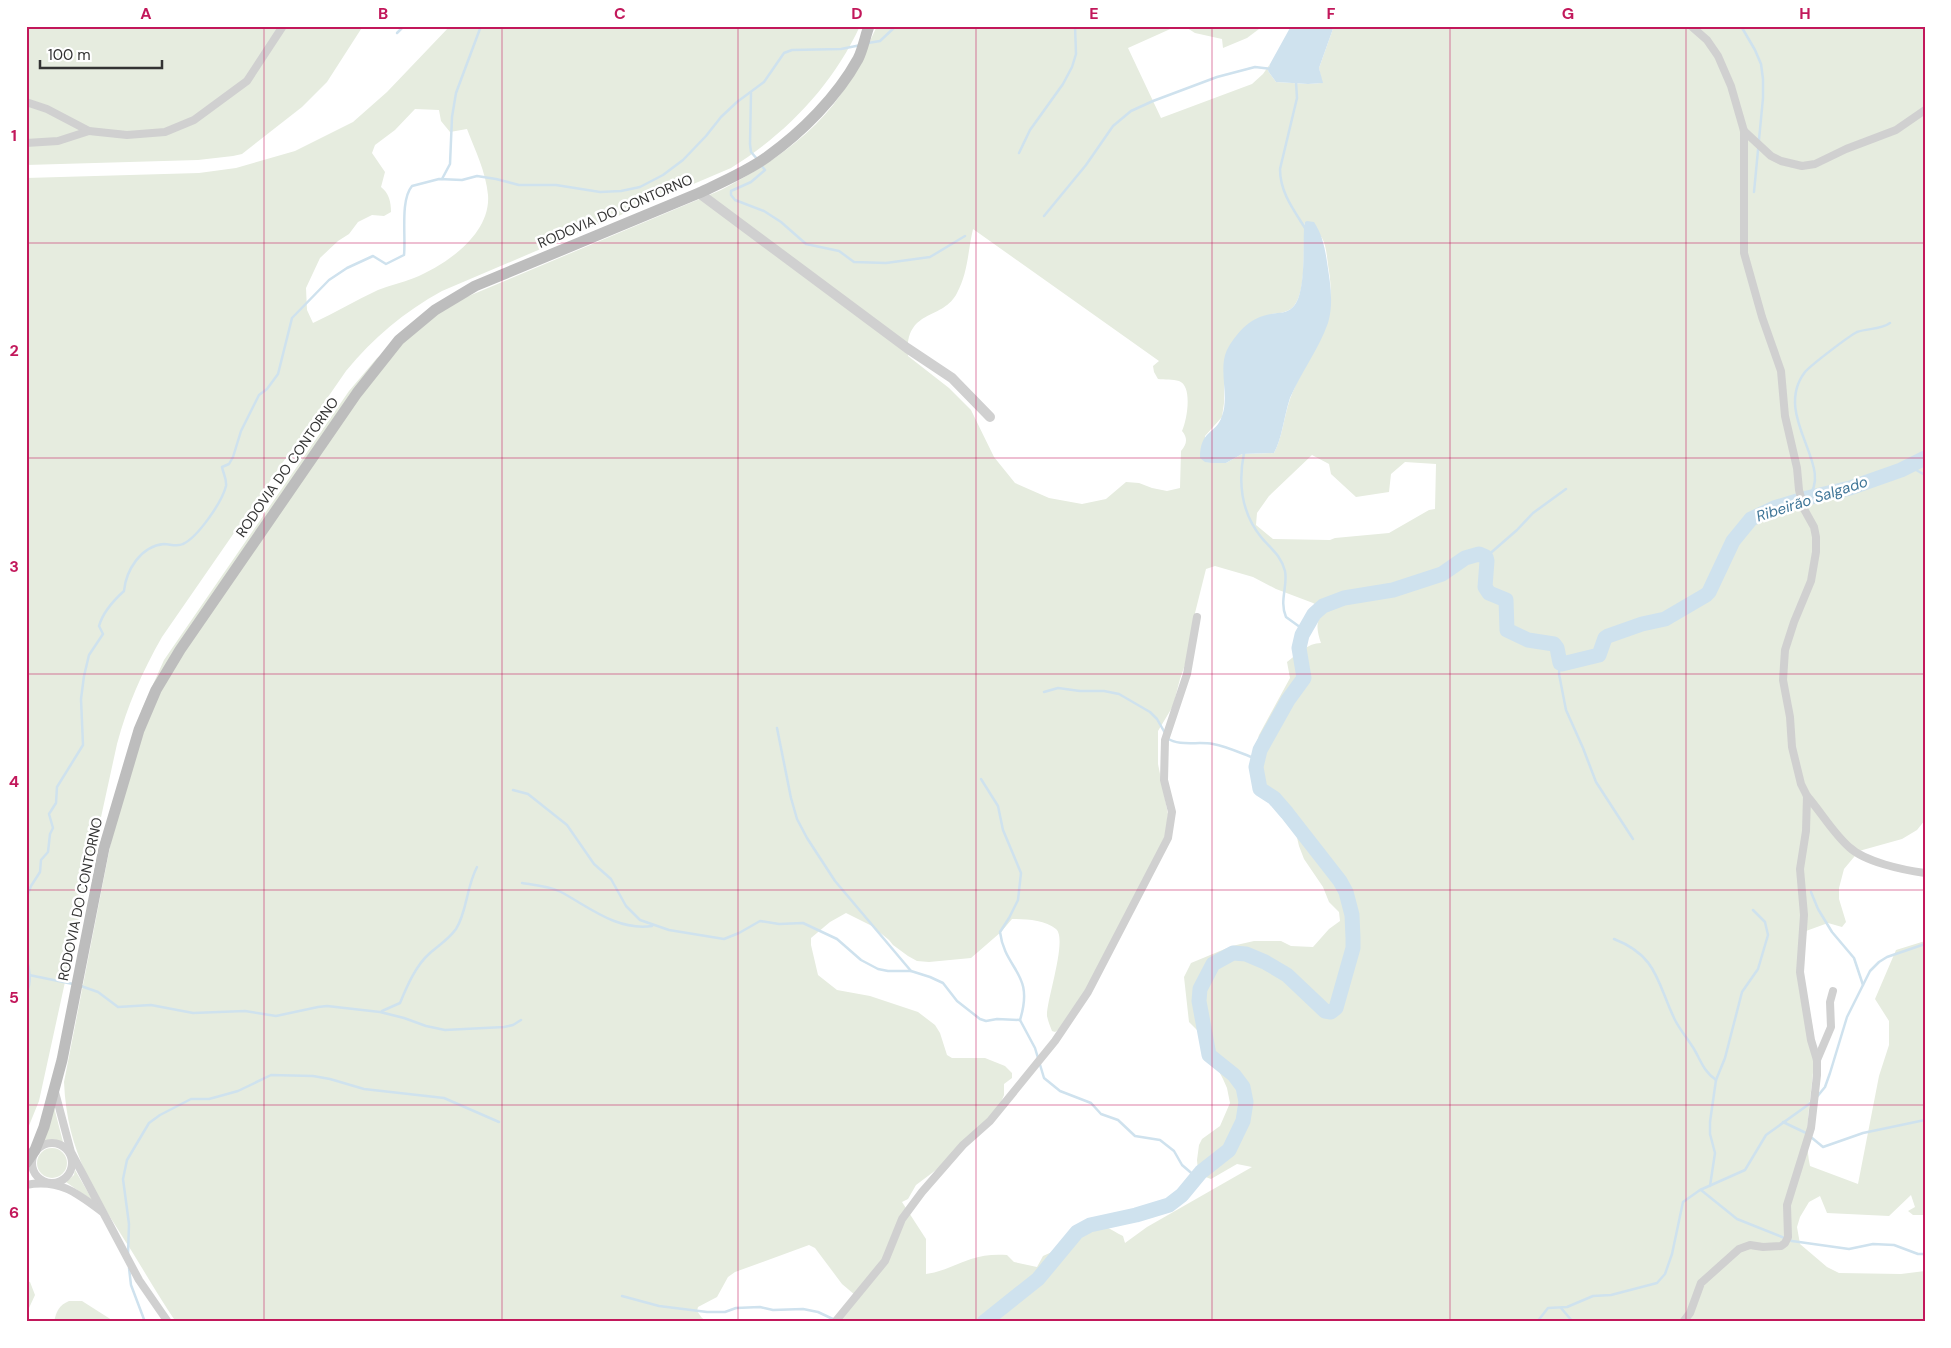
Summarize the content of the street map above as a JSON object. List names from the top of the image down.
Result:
{
  "streets": {
    "main road": ["RODOVIA DO CONTORNO"]
  },
  "water": ["Ribeirão Salgado"],
  "scale_bar": "100 m",
  "grid": {
    "columns": [
      "A",
      "B",
      "C",
      "D",
      "E",
      "F",
      "G",
      "H"
    ],
    "rows": [
      "1",
      "2",
      "3",
      "4",
      "5",
      "6"
    ]
  }
}
